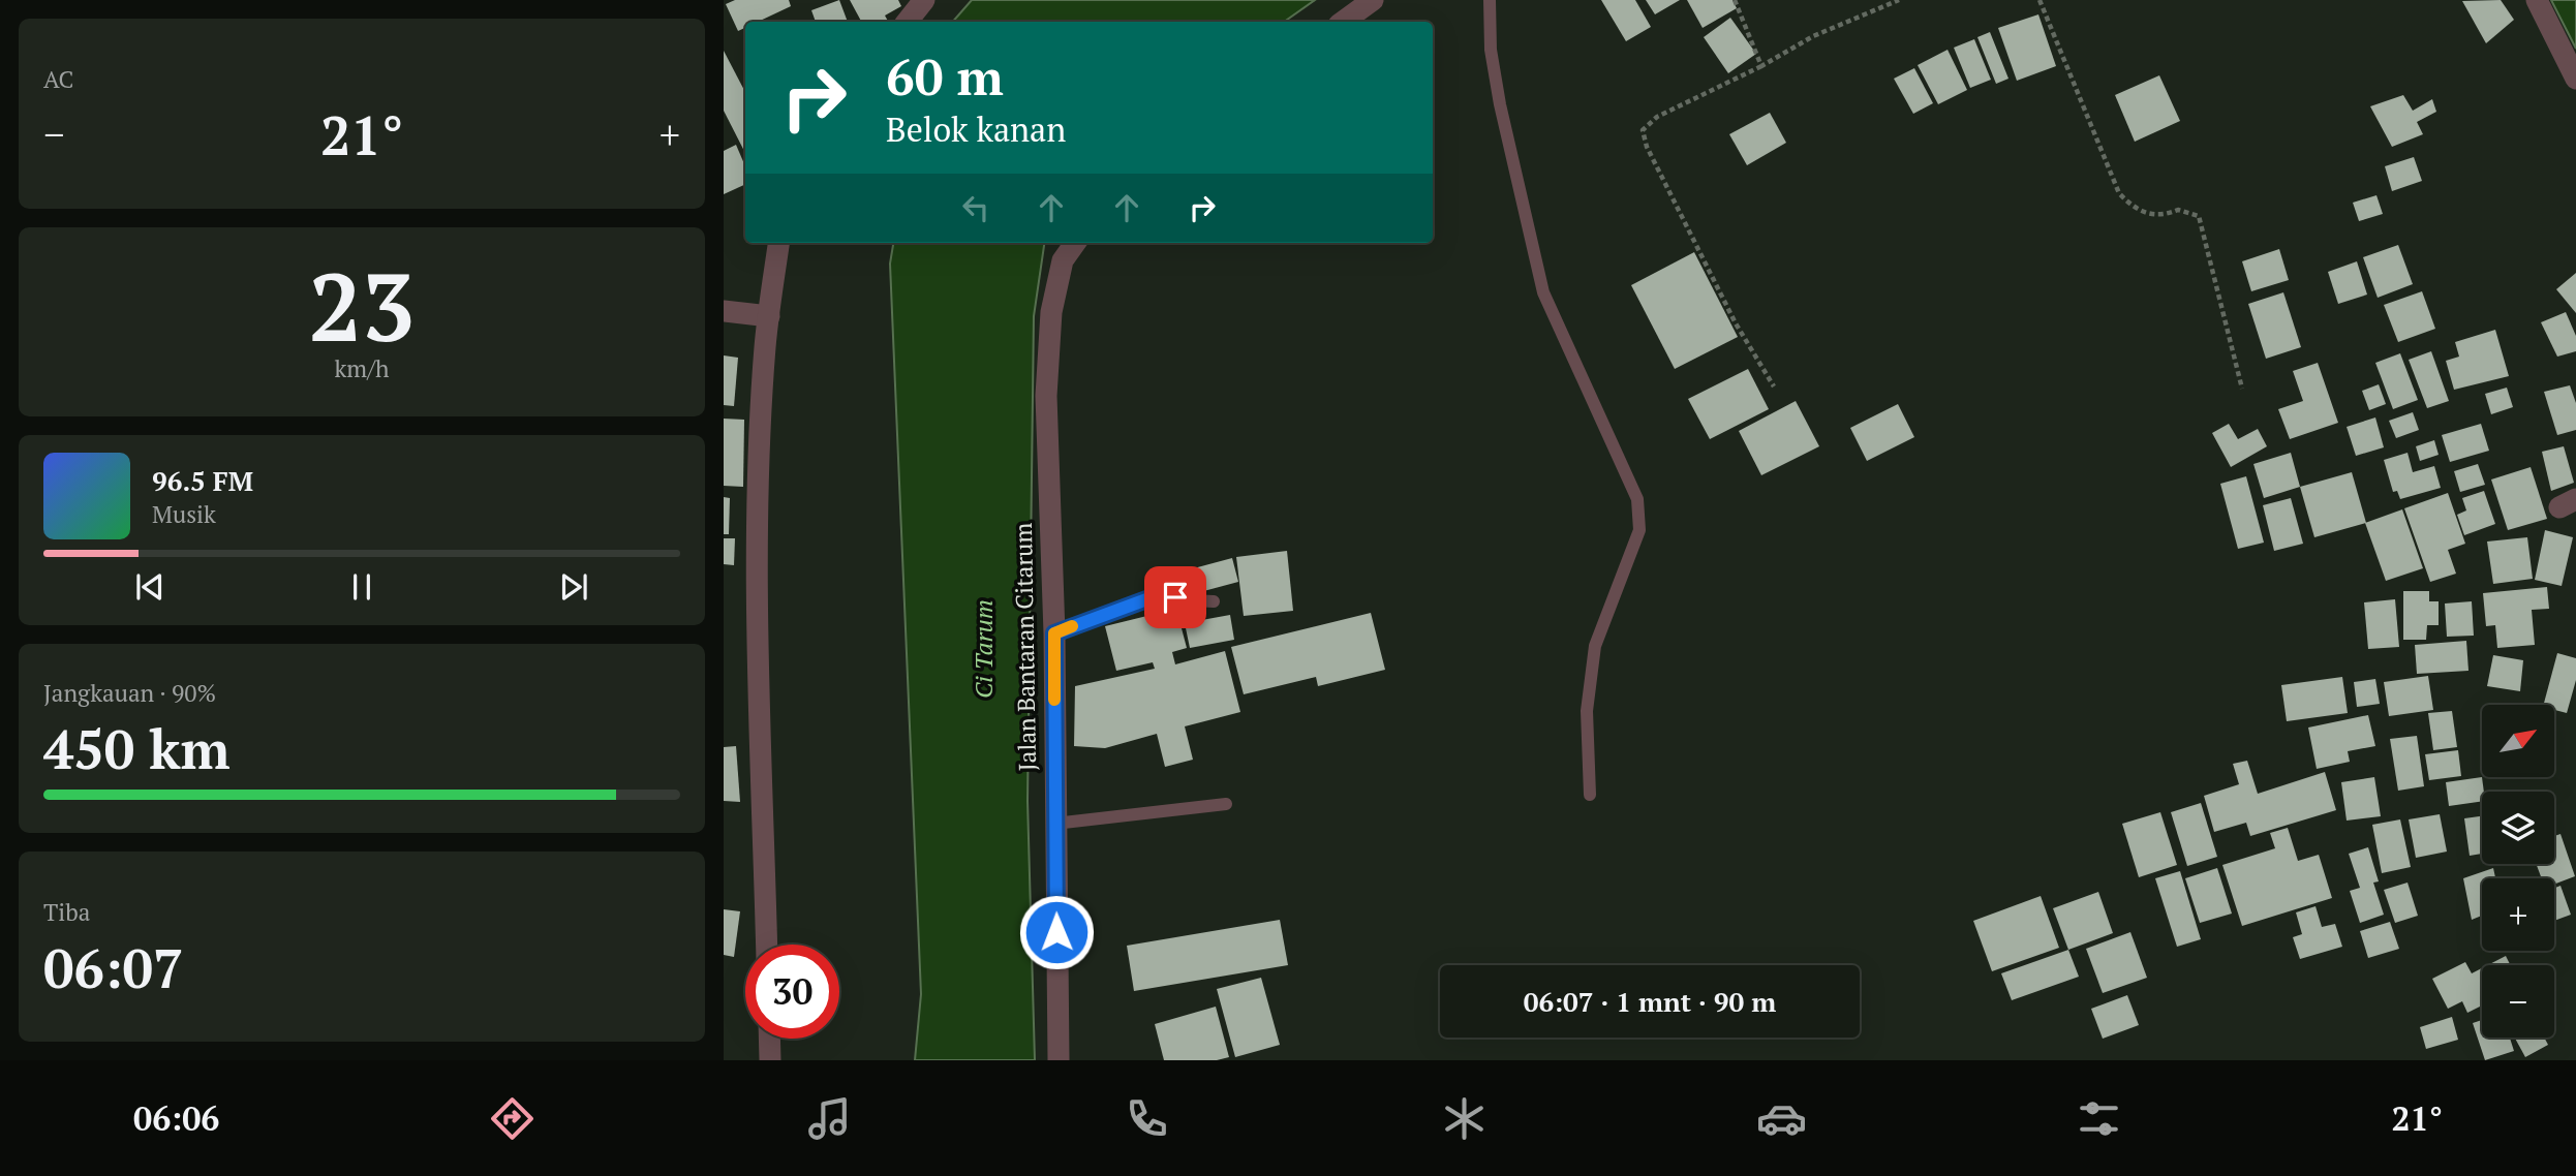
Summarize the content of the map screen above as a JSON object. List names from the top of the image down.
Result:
{
  "streets": {
    "street": ["Jalan Bantaran Citarum"]
  },
  "water": ["Ci Tarum"],
  "north": "top right",
  "page": {
    "tile": [
      "AC",
      ["23", "km/h"],
      ["Jangkauan · 90%", "450 km"],
      ["Tiba", "06:07"]
    ],
    "turn": ["60 m", "Belok kanan"],
    "heat": ["−", "21°", "+"],
    "song": ["96.5 FM", "Musik"],
    "map_buttons": ["+", "−"],
    "limit": "30",
    "trip": "06:07 · 1 mnt · 90 m",
    "tabs": ["06:06", "21°"]
  }
}
